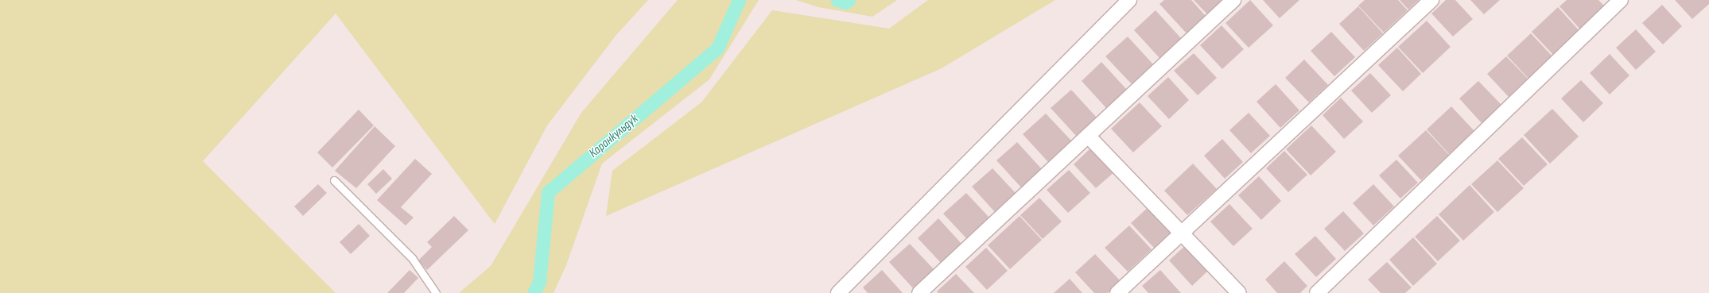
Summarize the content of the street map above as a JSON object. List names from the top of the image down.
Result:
{
  "water": ["Каранкульдук"]
}
